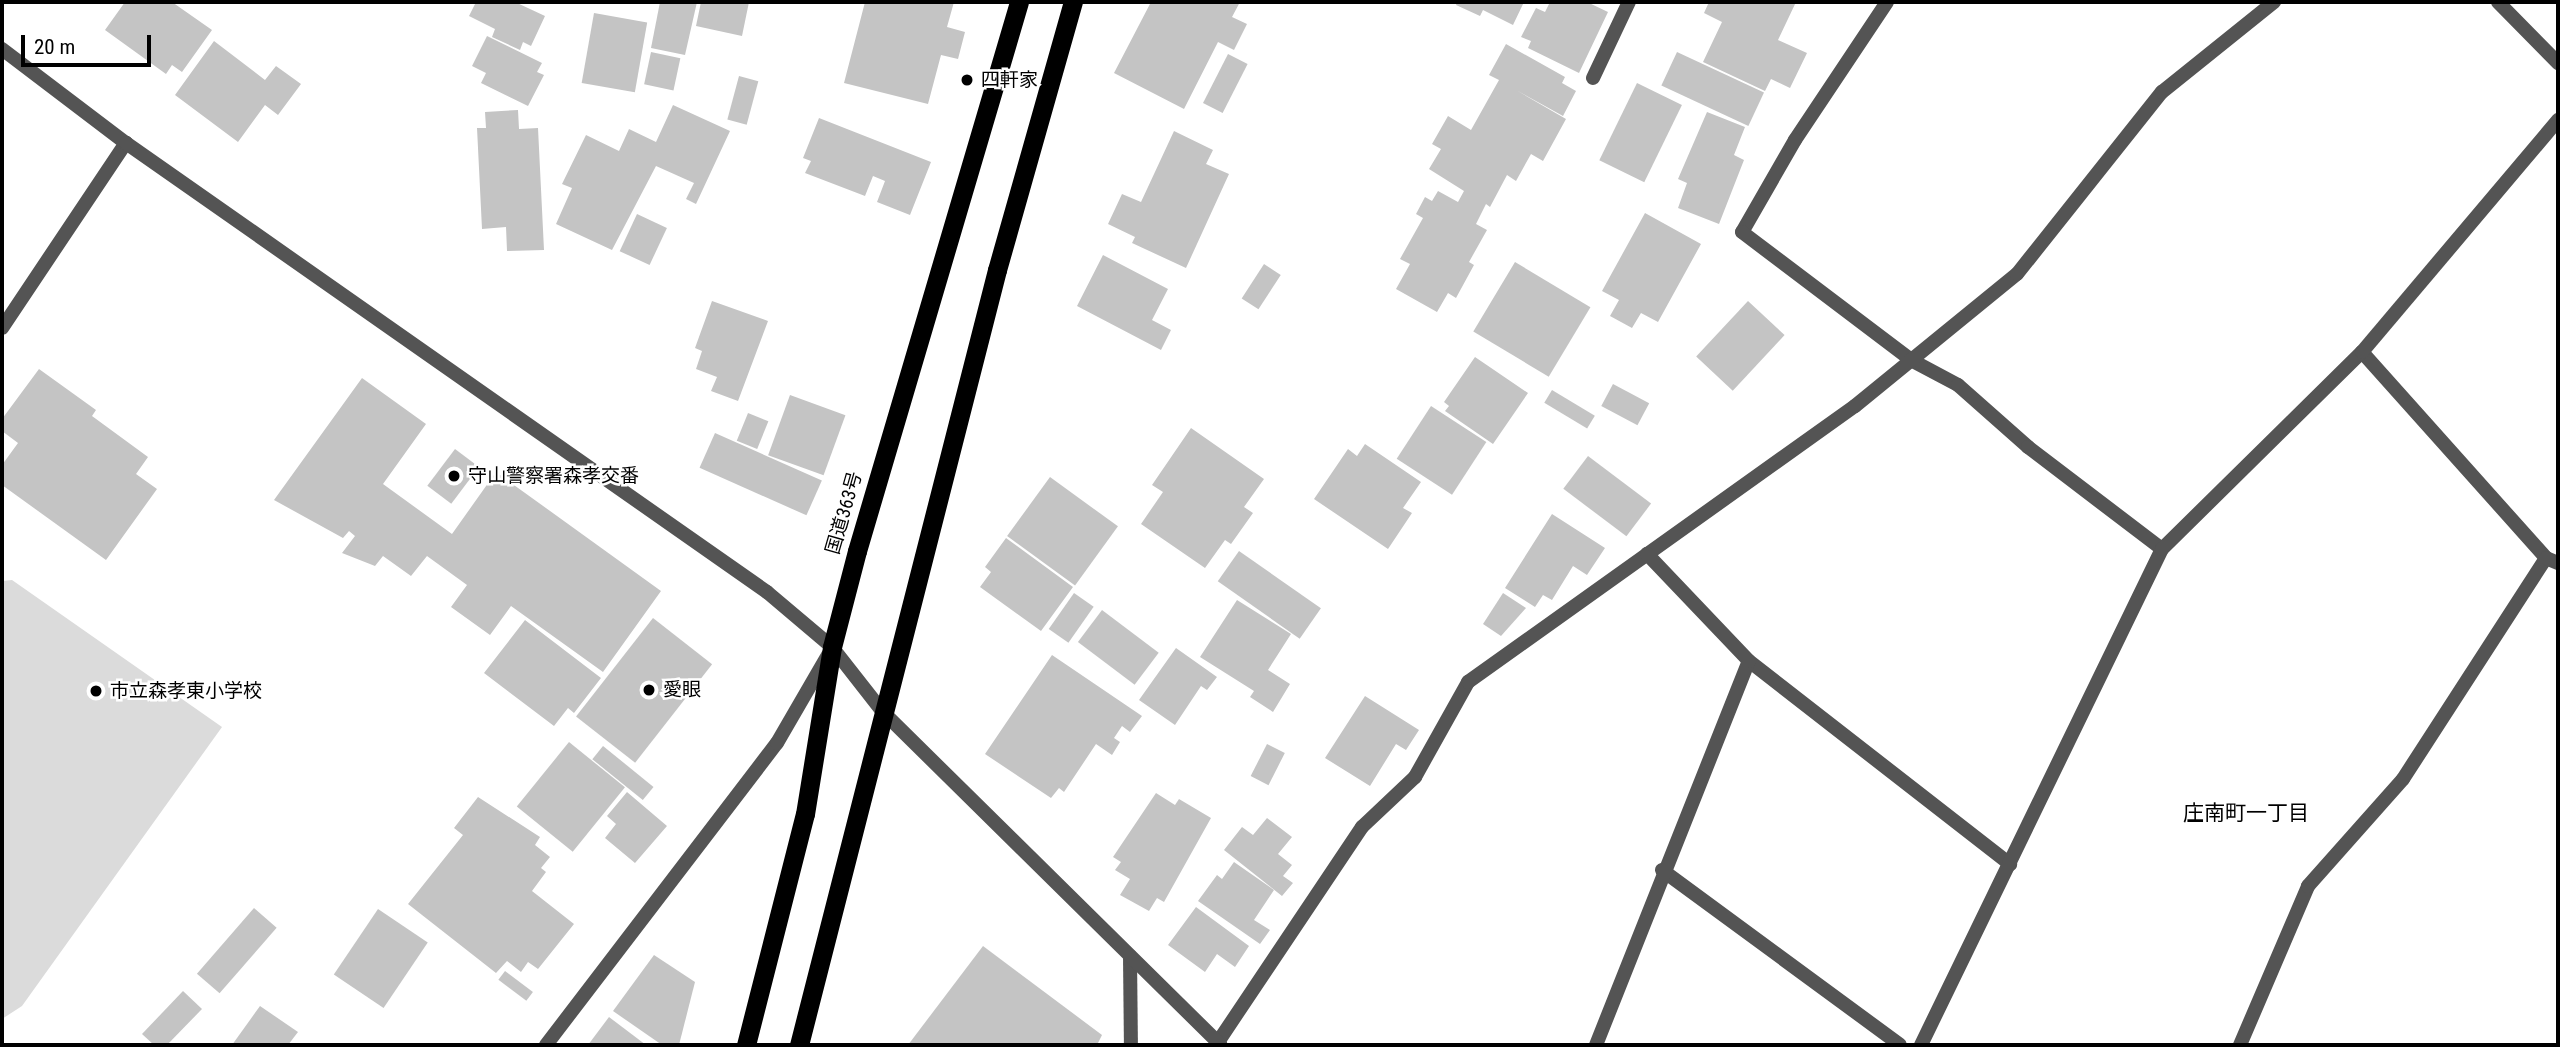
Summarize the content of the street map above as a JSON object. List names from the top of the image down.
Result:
{
  "streets": {
    "highway": ["国道363号"]
  },
  "districts": ["庄南町一丁目"],
  "places": [
    "四軒家",
    "守山警察署森孝交番",
    "愛眼",
    "市立森孝東小学校"
  ],
  "scale_bar": "20 m"
}
